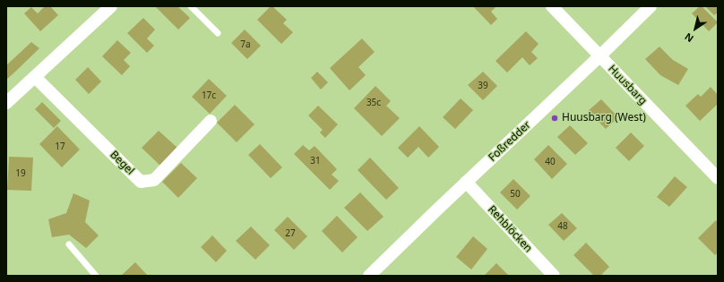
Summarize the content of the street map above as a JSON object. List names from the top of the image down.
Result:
{
  "streets": {
    "street": [
      "Huusbarg",
      "Foßredder",
      "Begel",
      "Rehblöcken"
    ]
  },
  "crossings": [
    ["Huusbarg", "Foßredder"],
    ["Foßredder", "Rehblöcken"]
  ],
  "places": ["Huusbarg (West)"],
  "house_numbers": [
    "7a",
    "39",
    "17c",
    "35c",
    "17",
    "31",
    "40",
    "19",
    "50",
    "48",
    "27"
  ],
  "north": "bottom left"
}
